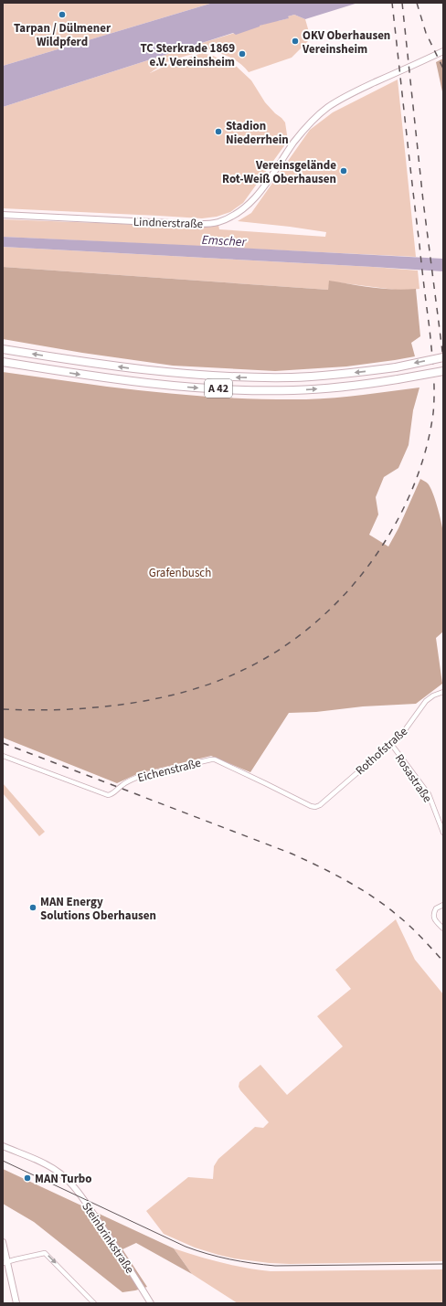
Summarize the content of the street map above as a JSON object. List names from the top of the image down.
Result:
{
  "streets": {
    "highway": ["A 42"],
    "street": [
      "Lindnerstraße",
      "Rothofstraße",
      "Eichenstraße",
      "Rosastraße",
      "Steinbrinkstraße"
    ]
  },
  "crossings": [
    ["Rothofstraße", "Eichenstraße"],
    ["Rothofstraße", "Rosastraße"]
  ],
  "water": ["Emscher"],
  "parks": ["Grafenbusch"],
  "places": [
    "Tarpan / Dülmener Wildpferd",
    "OKV Oberhausen Vereinsheim",
    "TC Sterkrade 1869 e.V. Vereinsheim",
    "Stadion Niederrhein",
    "Vereinsgelände Rot-Weiß Oberhausen",
    "MAN Energy Solutions Oberhausen",
    "MAN Turbo"
  ]
}
